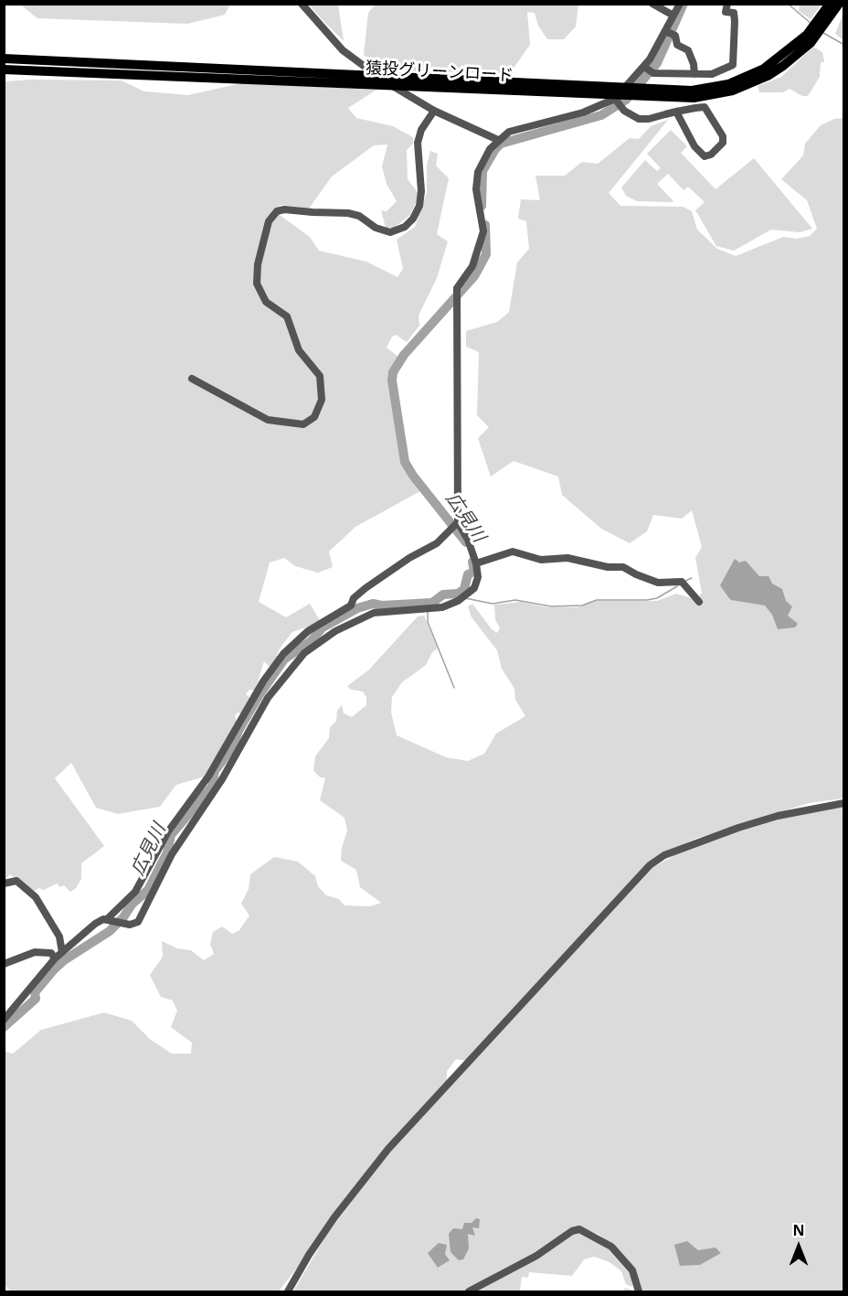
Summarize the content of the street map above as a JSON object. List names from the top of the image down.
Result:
{
  "streets": {
    "main road": ["猿投グリーンロード"]
  },
  "water": ["広見川"],
  "north": "top"
}
